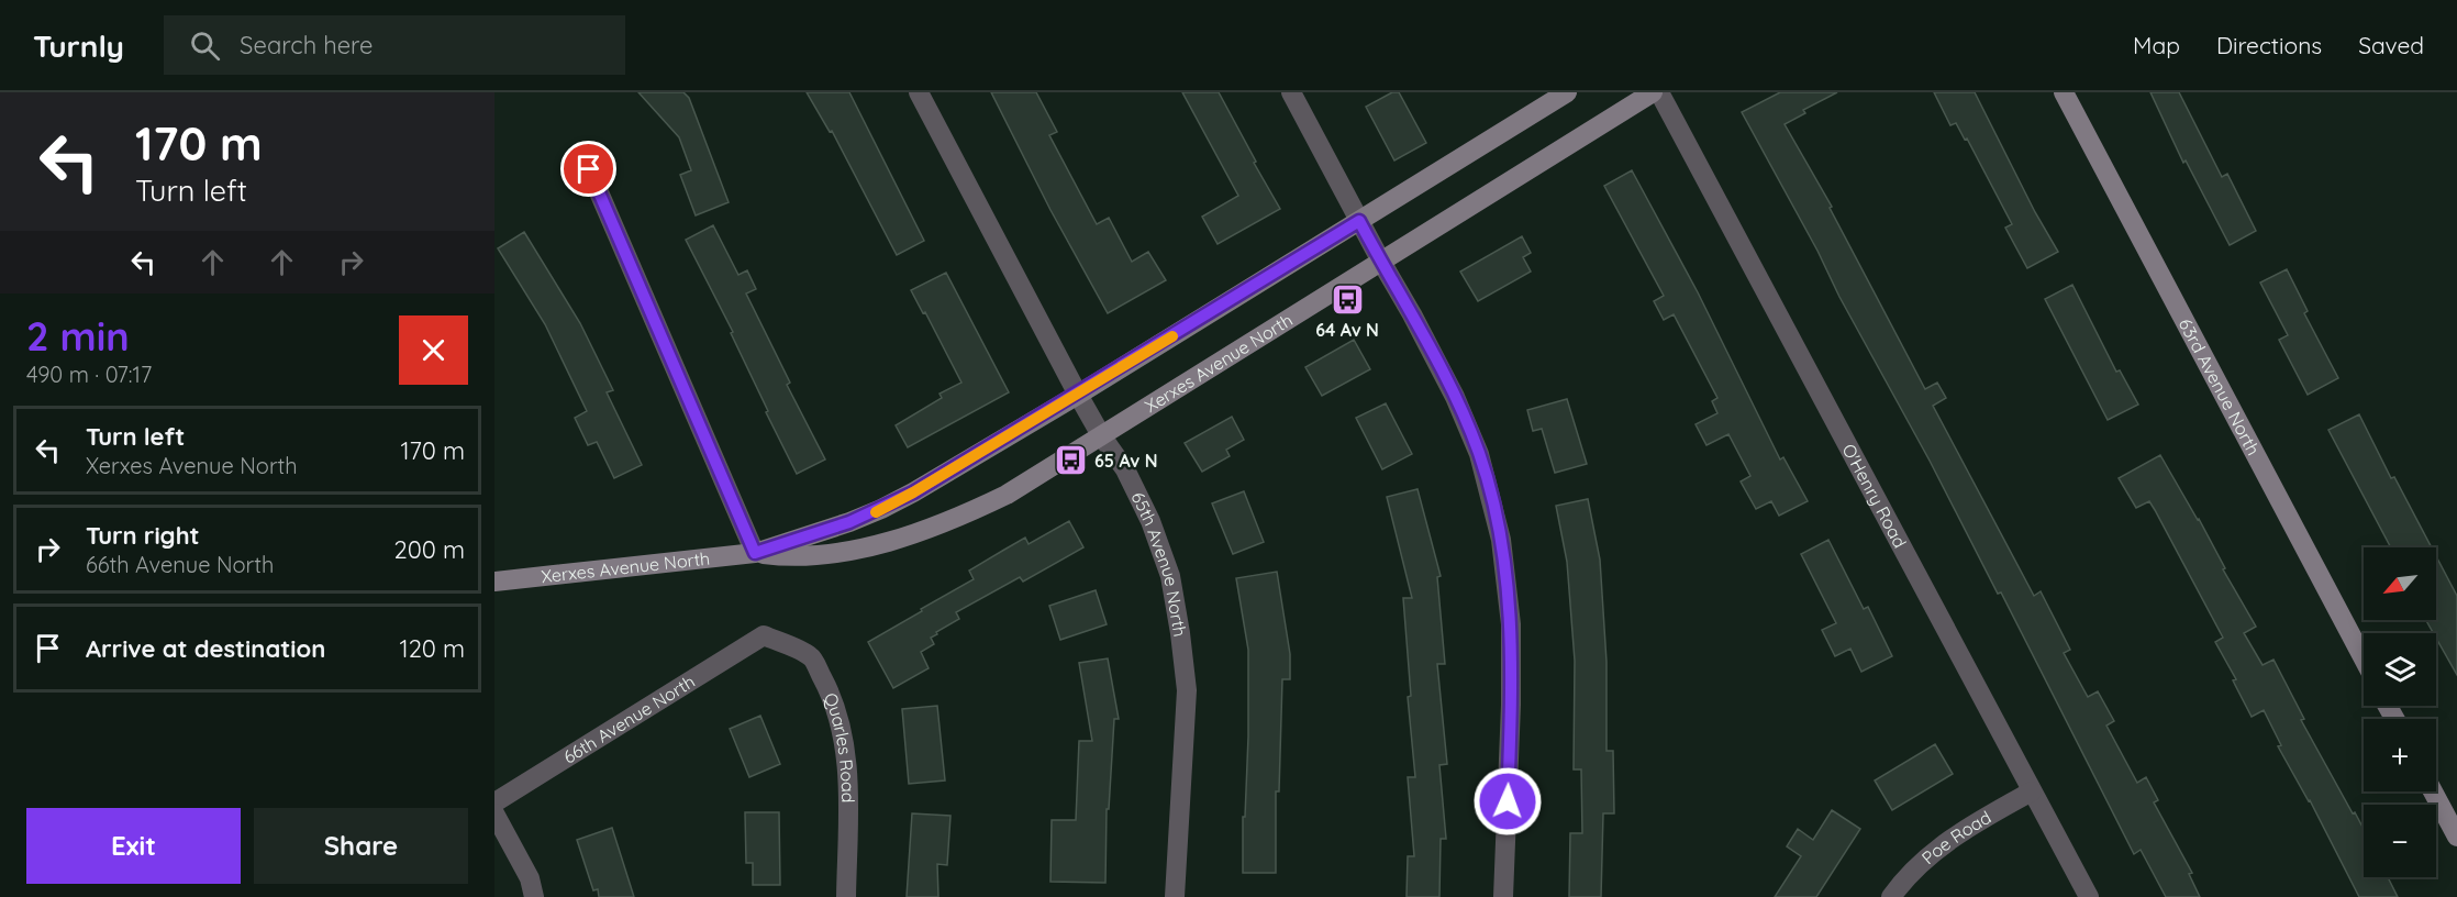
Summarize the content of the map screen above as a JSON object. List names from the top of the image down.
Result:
{
  "streets": {
    "street": [
      "Xerxes Avenue North",
      "63rd Avenue North",
      "O'Henry Road",
      "65th Avenue North",
      "66th Avenue North",
      "Quarles Road",
      "Poe Road"
    ]
  },
  "crossings": [
    ["Xerxes Avenue North", "65th Avenue North"],
    ["O'Henry Road", "Poe Road"],
    ["66th Avenue North", "Quarles Road"]
  ],
  "places": {
    "bus stop": ["64 Av N", "65 Av N"]
  },
  "north": "bottom left",
  "page": {
    "header": "Turnly",
    "search": "Search here",
    "nav": ["Map", "Directions", "Saved"],
    "turn": ["170 m", "Turn left"],
    "heading": ["2 min", "490 m · 07:17"],
    "list": [
      {
        "name": "Turn left",
        "note": "Xerxes Avenue North",
        "value": "170 m"
      },
      {
        "name": "Turn right",
        "note": "66th Avenue North",
        "value": "200 m"
      },
      {
        "name": "Arrive at destination",
        "value": "120 m"
      }
    ],
    "map_buttons": ["+", "−"],
    "buttons": ["Exit", "Share"]
  }
}
